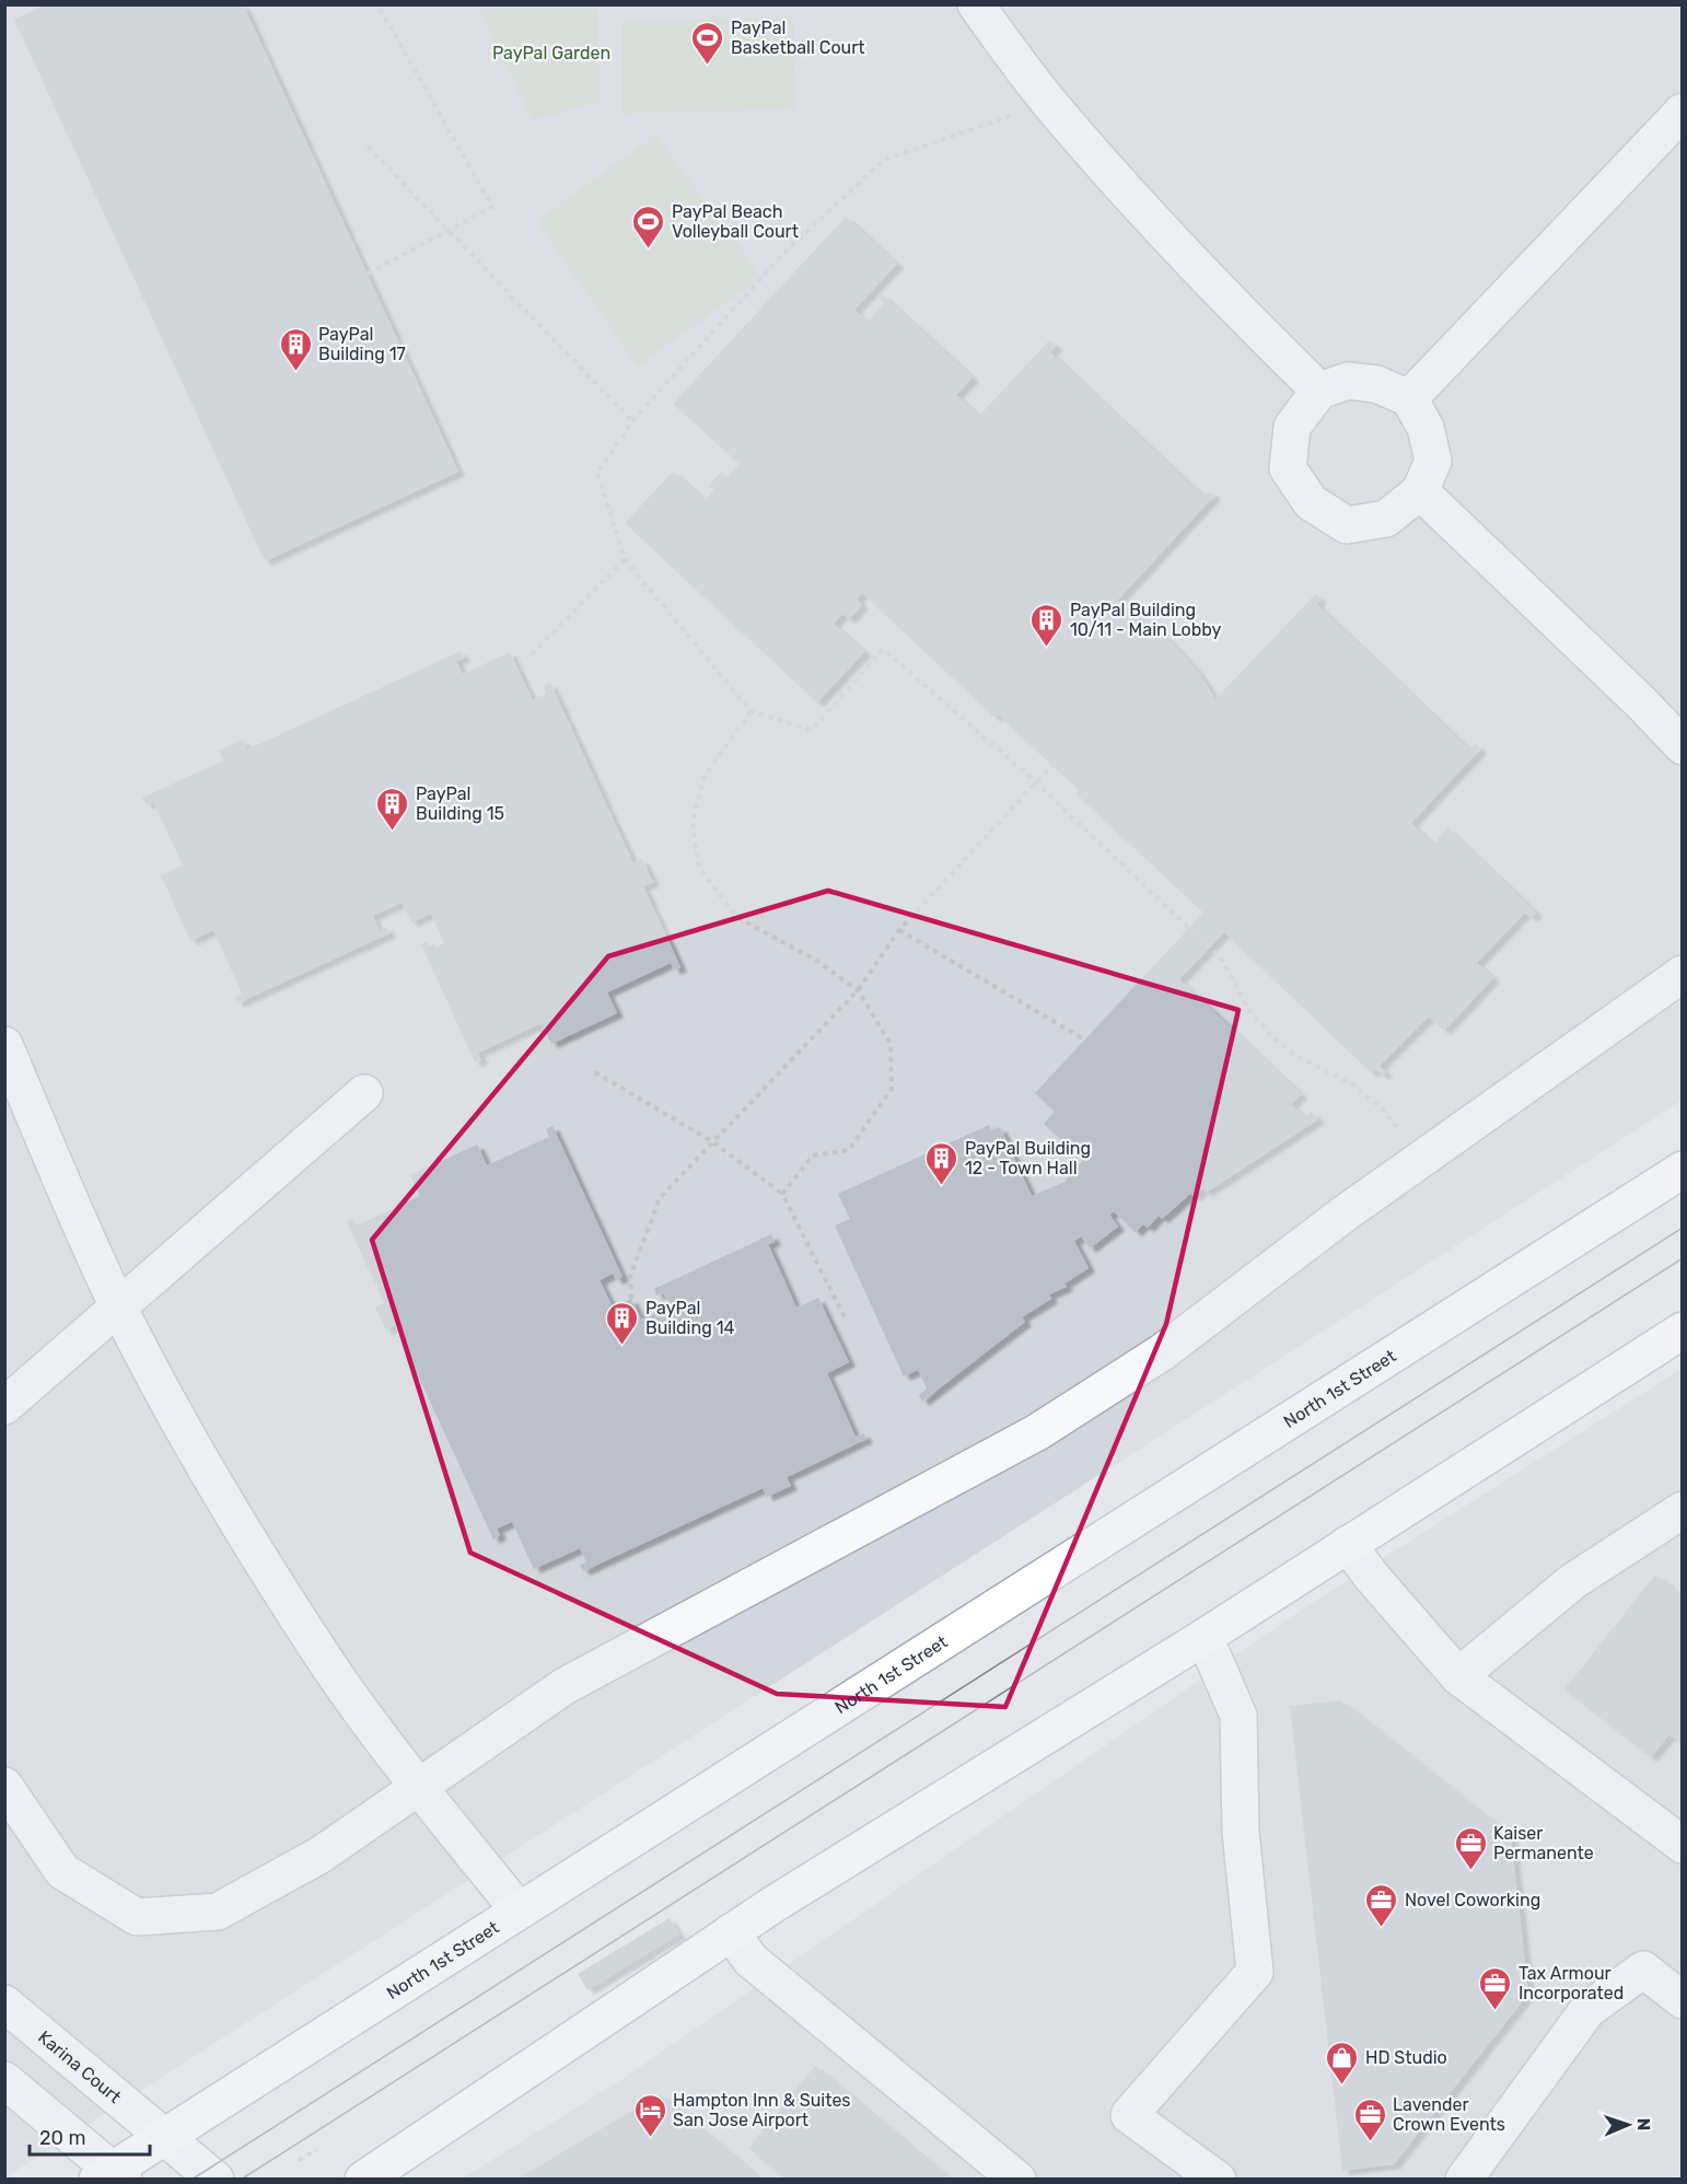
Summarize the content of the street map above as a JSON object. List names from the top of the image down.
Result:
{
  "streets": {
    "main road": ["North 1st Street"],
    "street": ["Karina Court"]
  },
  "crossings": [
    ["North 1st Street", "Karina Court"]
  ],
  "parks": ["PayPal Garden"],
  "places": {
    "sports": ["PayPal Basketball Court", "PayPal Beach Volleyball Court"],
    "building": [
      "PayPal Building 17",
      "PayPal Building 10/11 - Main Lobby",
      "PayPal Building 15",
      "PayPal Building 12 - Town Hall",
      "PayPal Building 14"
    ],
    "office": [
      "Kaiser Permanente",
      "Novel Coworking",
      "Tax Armour Incorporated",
      "Lavender Crown Events"
    ],
    "shop": ["HD Studio"],
    "hotel": ["Hampton Inn & Suites San Jose Airport"]
  },
  "scale_bar": "20 m",
  "north": "right"
}
